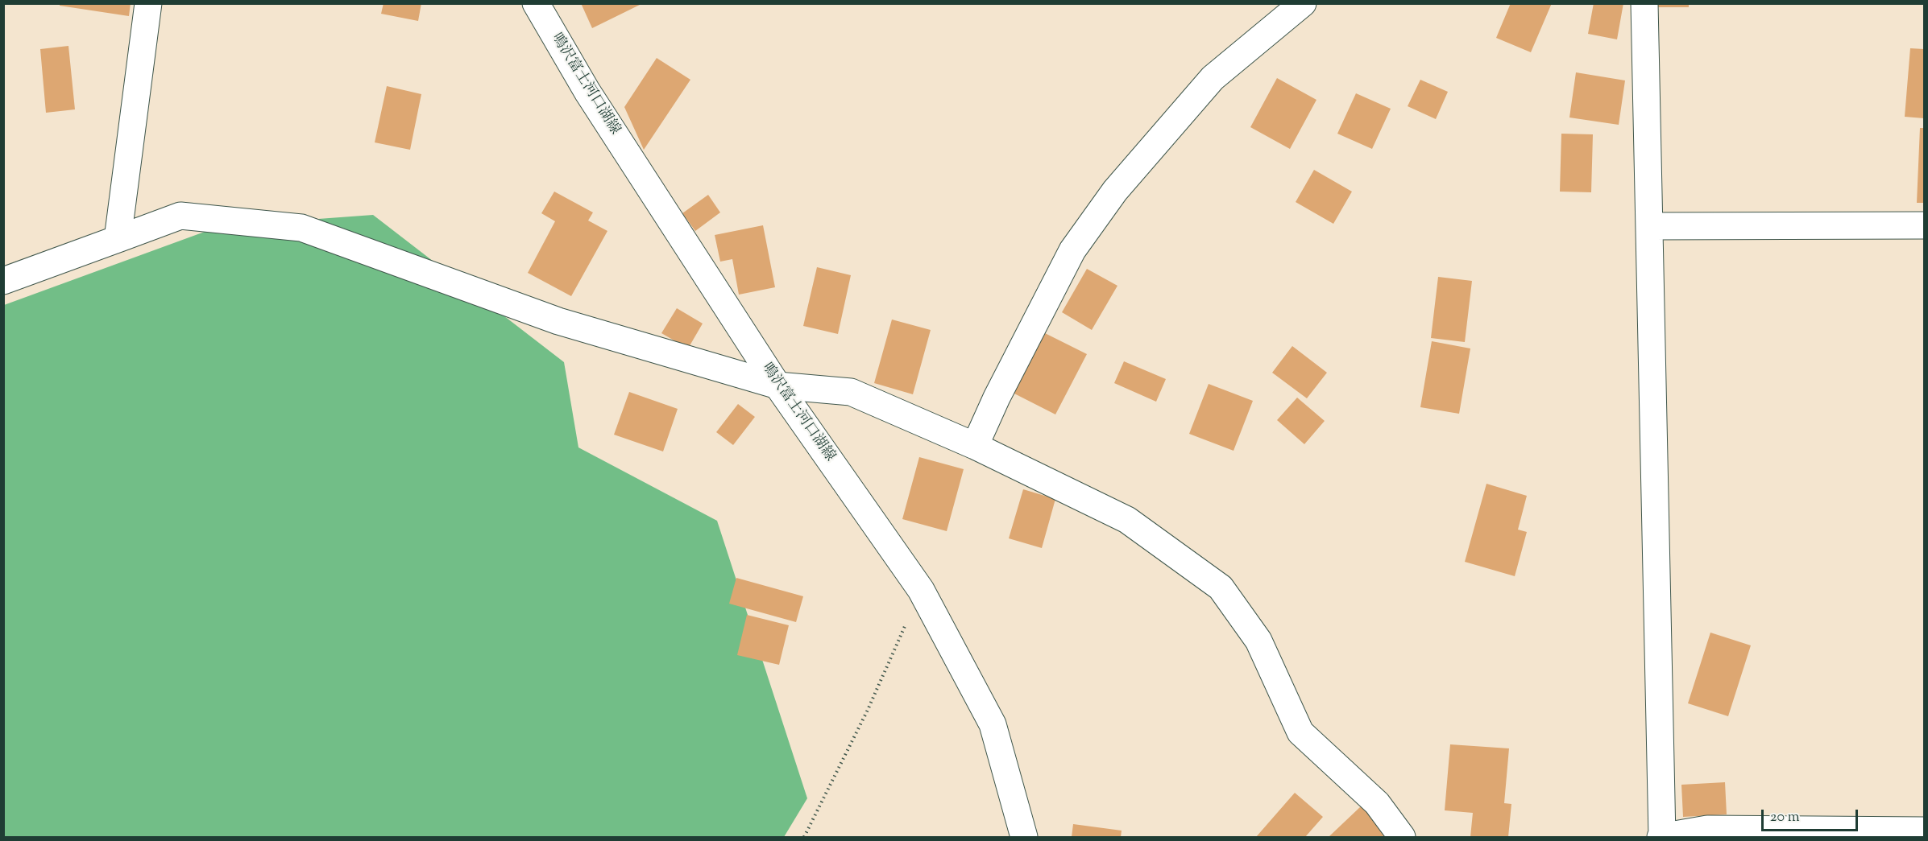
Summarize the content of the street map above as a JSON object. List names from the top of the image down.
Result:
{
  "streets": {
    "street": ["鳴沢富士河口湖線"]
  },
  "scale_bar": "20 m"
}
